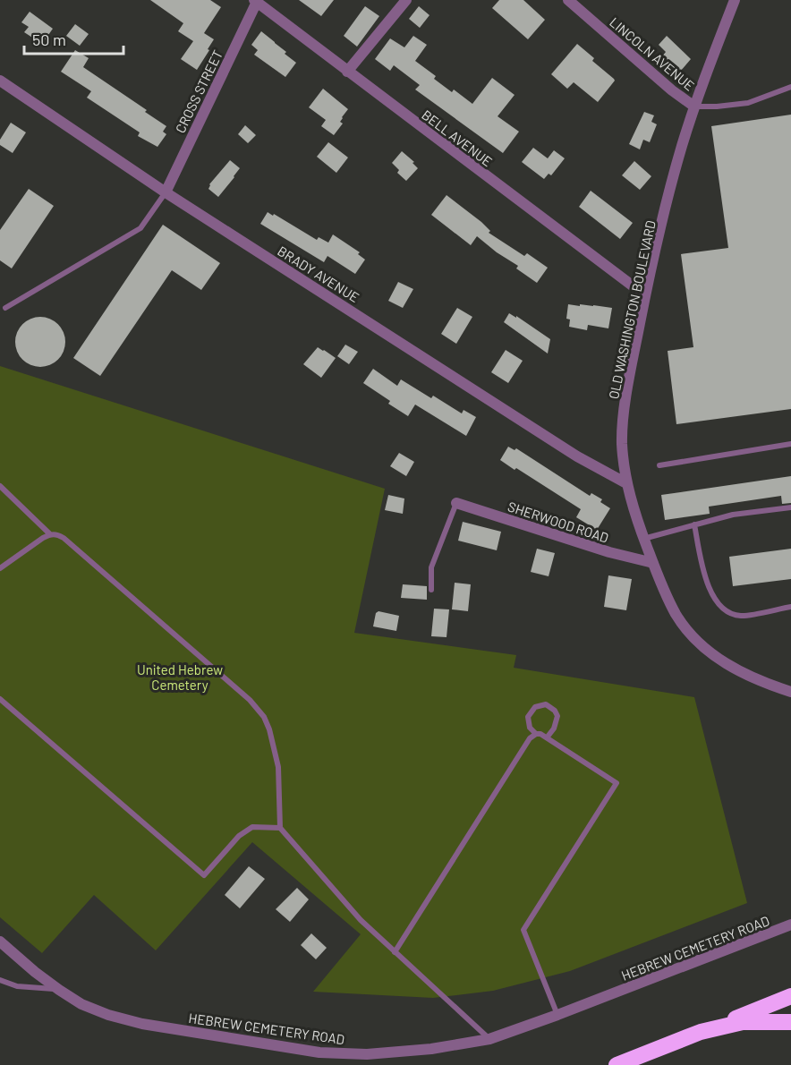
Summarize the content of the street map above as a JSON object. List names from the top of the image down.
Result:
{
  "streets": {
    "street": [
      "LINCOLN AVENUE",
      "CROSS STREET",
      "BELL AVENUE",
      "BRADY AVENUE",
      "OLD WASHINGTON BOULEVARD",
      "SHERWOOD ROAD",
      "HEBREW CEMETERY ROAD"
    ]
  },
  "crossings": [
    ["LINCOLN AVENUE", "OLD WASHINGTON BOULEVARD"],
    ["CROSS STREET", "BELL AVENUE"],
    ["CROSS STREET", "BRADY AVENUE"],
    ["BELL AVENUE", "OLD WASHINGTON BOULEVARD"],
    ["BRADY AVENUE", "OLD WASHINGTON BOULEVARD"],
    ["OLD WASHINGTON BOULEVARD", "SHERWOOD ROAD"]
  ],
  "parks": ["United Hebrew Cemetery"],
  "scale_bar": "50 m"
}
